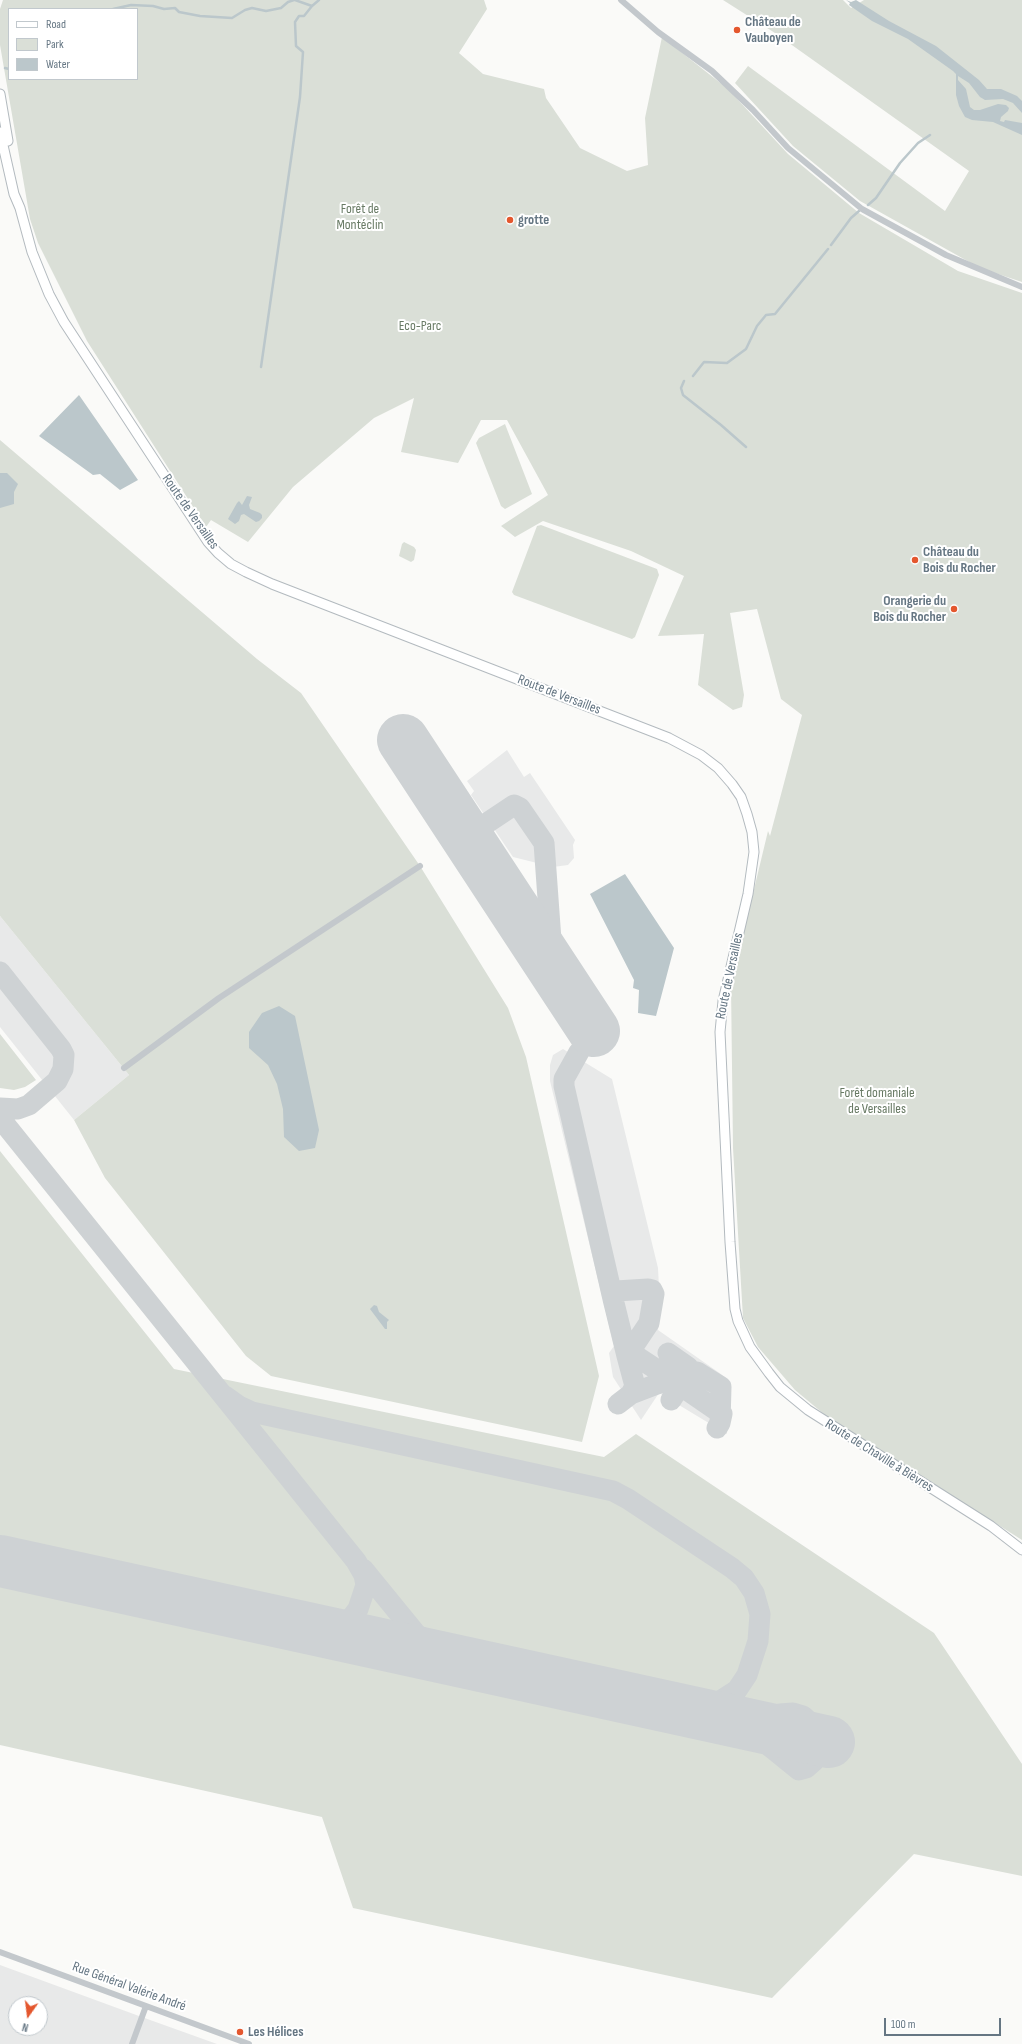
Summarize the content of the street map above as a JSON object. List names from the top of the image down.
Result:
{
  "streets": {
    "main road": ["Route de Versailles", "Route de Chaville à Bièvres"],
    "street": ["Rue Général Valérie André"]
  },
  "crossings": [
    ["Route de Versailles", "Route de Chaville à Bièvres"]
  ],
  "parks": ["Forêt de Montéclin", "Eco-Parc", "Forêt domaniale de Versailles"],
  "places": [
    "Château de Vauboyen",
    "grotte",
    "Château du Bois du Rocher",
    "Orangerie du Bois du Rocher",
    "Les Hélices"
  ],
  "legend": ["Road", "Park", "Water"],
  "scale_bar": "100 m",
  "north": "bottom"
}
